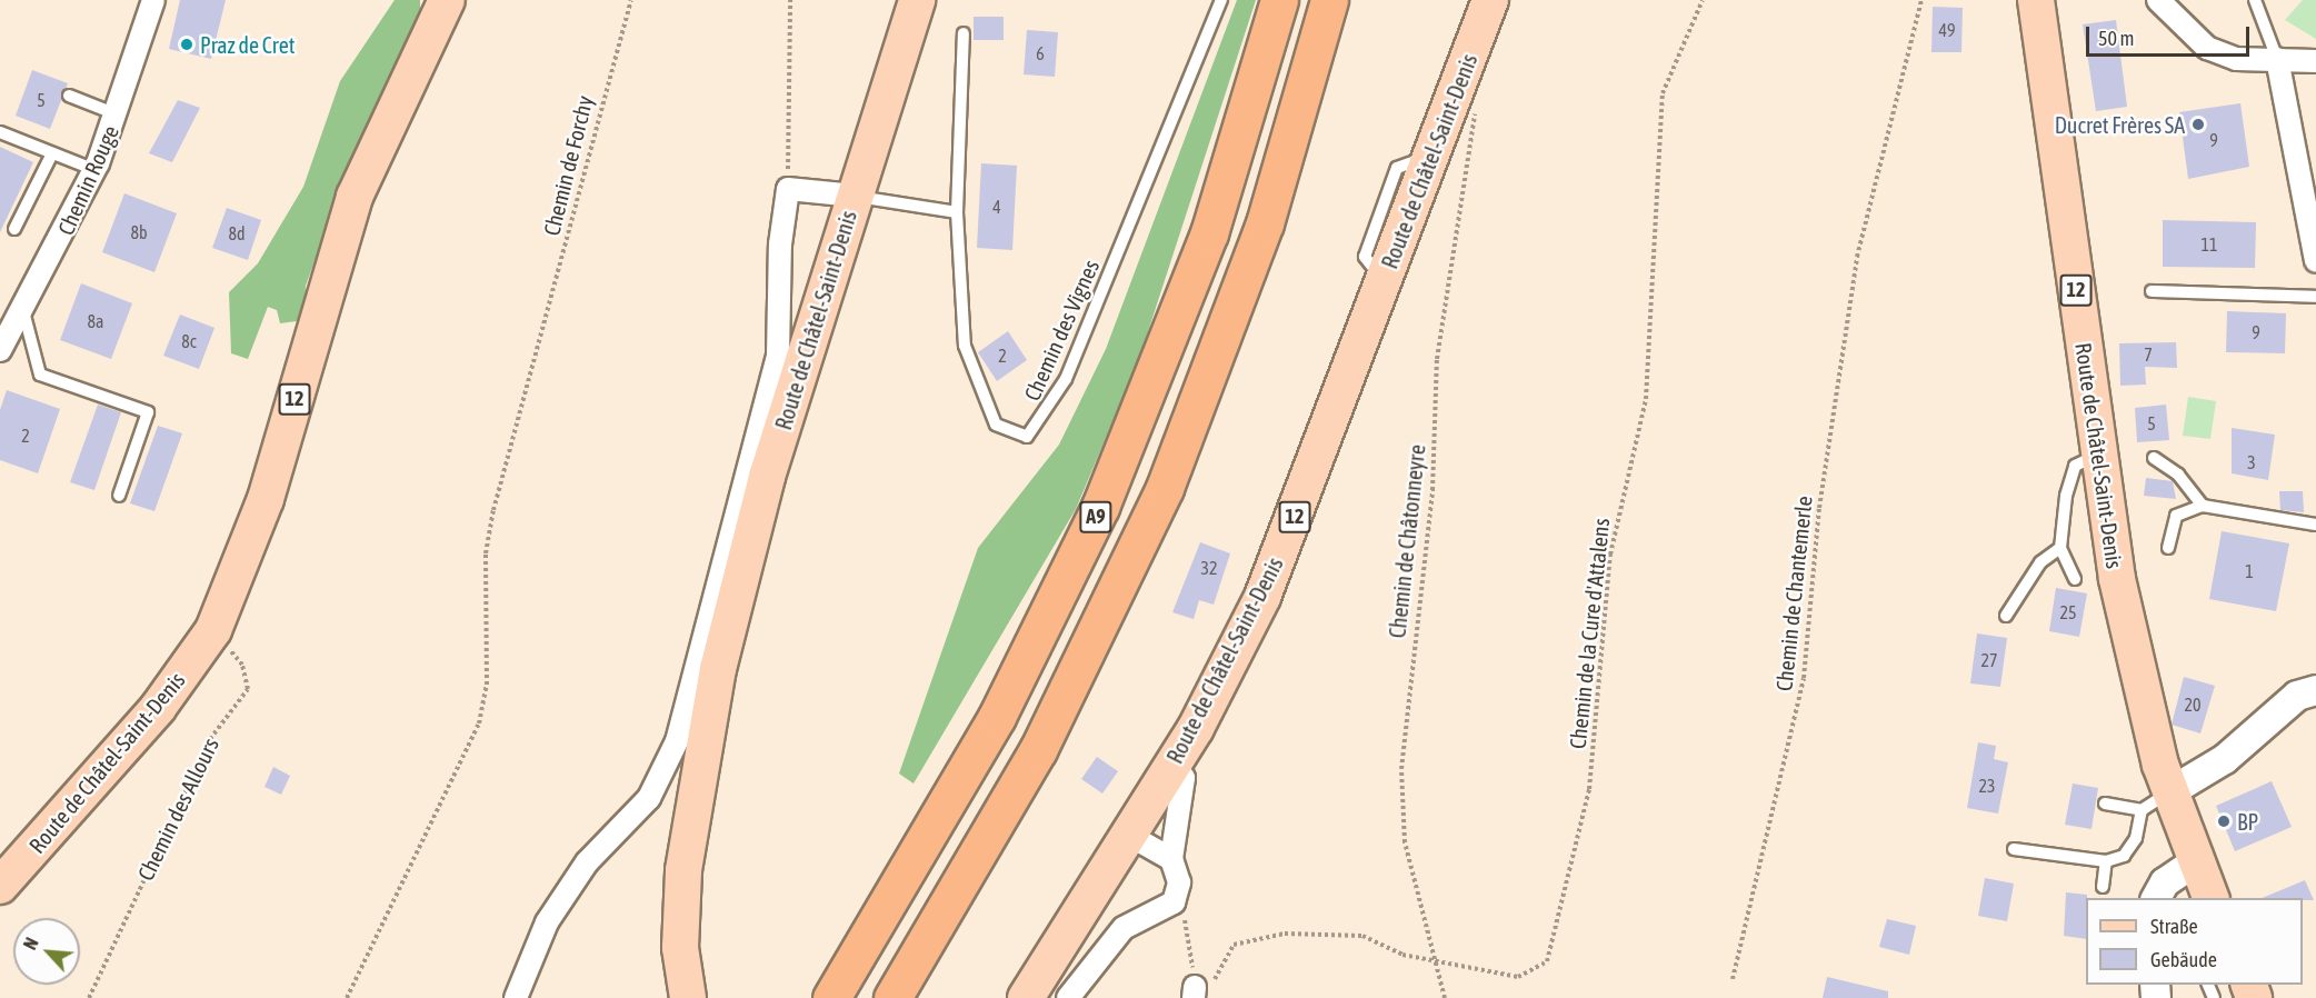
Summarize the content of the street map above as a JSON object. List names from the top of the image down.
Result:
{
  "streets": {
    "highway": ["A9"],
    "main road": ["Route de Châtel-Saint-Denis", "12"],
    "street": ["Chemin Rouge"],
    "lane": ["Chemin des Vignes"],
    "path": [
      "Chemin de Forchy",
      "Chemin de Châtonneyre",
      "Chemin de Chantemerle",
      "Chemin de la Cure d'Attalens",
      "Chemin des Allours"
    ]
  },
  "crossings": [
    ["Route de Châtel-Saint-Denis", "Chemin de Châtonneyre"],
    ["Route de Châtel-Saint-Denis", "Chemin des Allours"],
    ["Chemin de Châtonneyre", "Chemin de la Cure d'Attalens"]
  ],
  "places": ["Praz de Cret", "Ducret Frères SA", "BP"],
  "house_numbers": [
    "49",
    "6",
    "5",
    "9",
    "4",
    "8b",
    "8d",
    "11",
    "8a",
    "9",
    "8c",
    "7",
    "2",
    "5",
    "2",
    "3",
    "32",
    "1",
    "25",
    "27",
    "20",
    "23"
  ],
  "legend": ["Straße", "Gebäude"],
  "scale_bar": "50 m",
  "north": "top left"
}
